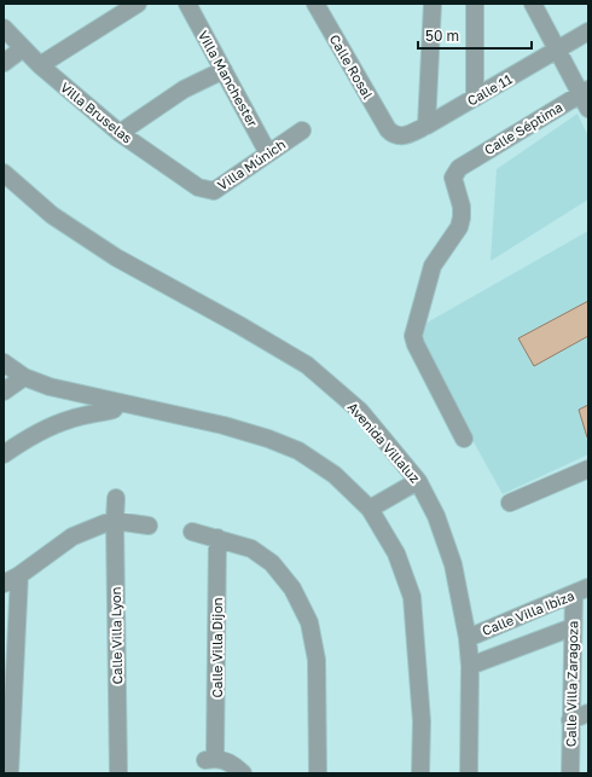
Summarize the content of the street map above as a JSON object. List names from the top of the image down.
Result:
{
  "streets": {
    "street": [
      "Calle Rosal",
      "Villa Manchester",
      "Calle 11",
      "Villa Bruselas",
      "Calle Séptima",
      "Villa Múnich",
      "Avenida Villaluz",
      "Calle Villa Ibiza",
      "Calle Villa Lyon",
      "Calle Villa Dijon",
      "Calle Villa Zaragoza"
    ]
  },
  "crossings": [
    ["Calle Rosal", "Calle 11"],
    ["Villa Manchester", "Villa Múnich"],
    ["Villa Bruselas", "Villa Múnich"],
    ["Avenida Villaluz", "Calle Villa Ibiza"],
    ["Calle Villa Ibiza", "Calle Villa Zaragoza"]
  ],
  "scale_bar": "50 m"
}
